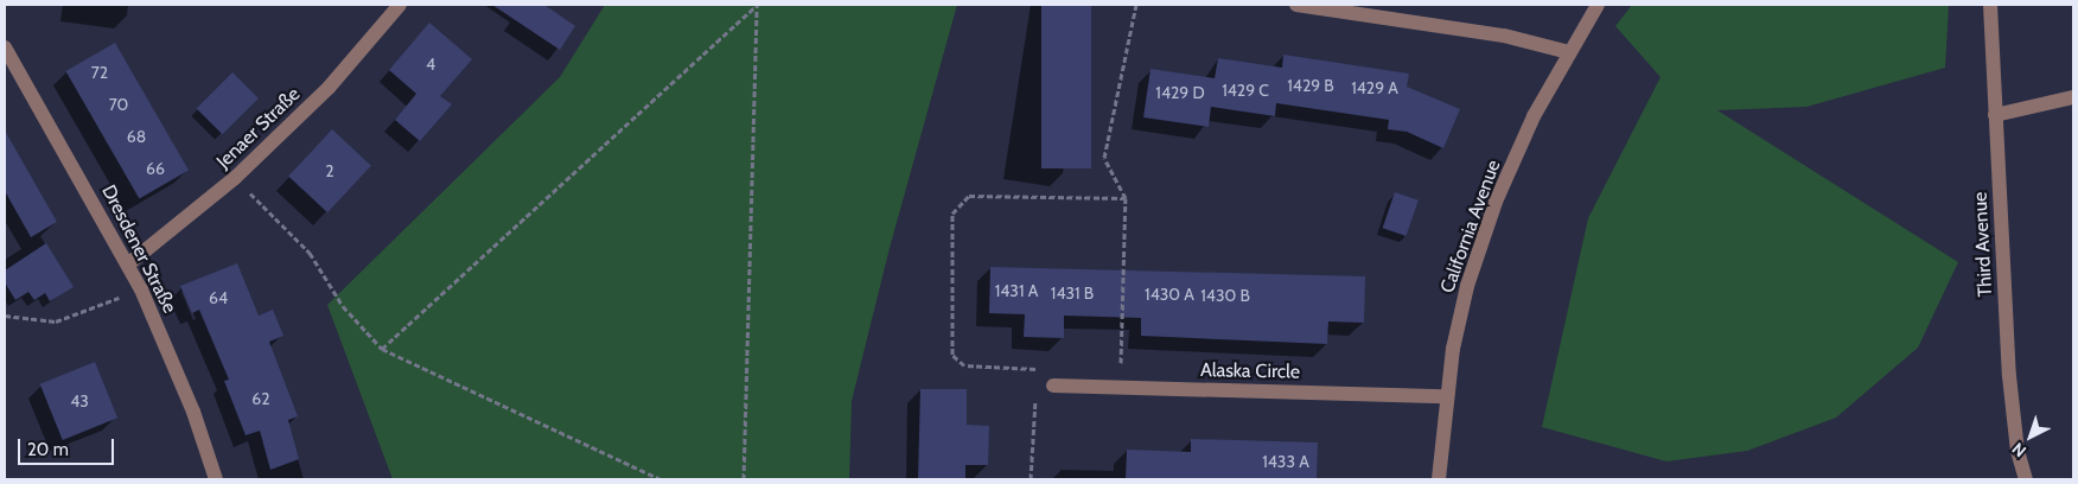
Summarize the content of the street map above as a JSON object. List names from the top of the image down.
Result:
{
  "streets": {
    "street": [
      "Jenaer Straße",
      "California Avenue",
      "Third Avenue",
      "Dresdener Straße",
      "Alaska Circle"
    ]
  },
  "crossings": [
    ["Jenaer Straße", "Dresdener Straße"],
    ["California Avenue", "Alaska Circle"]
  ],
  "house_numbers": [
    "4",
    "72",
    "1429 B",
    "1429 A",
    "1429 C",
    "1429 D",
    "70",
    "68",
    "66",
    "2",
    "1431 A",
    "1431 B",
    "1430 A",
    "1430 B",
    "64",
    "62",
    "43",
    "1433 A"
  ],
  "scale_bar": "20 m",
  "north": "bottom left"
}
